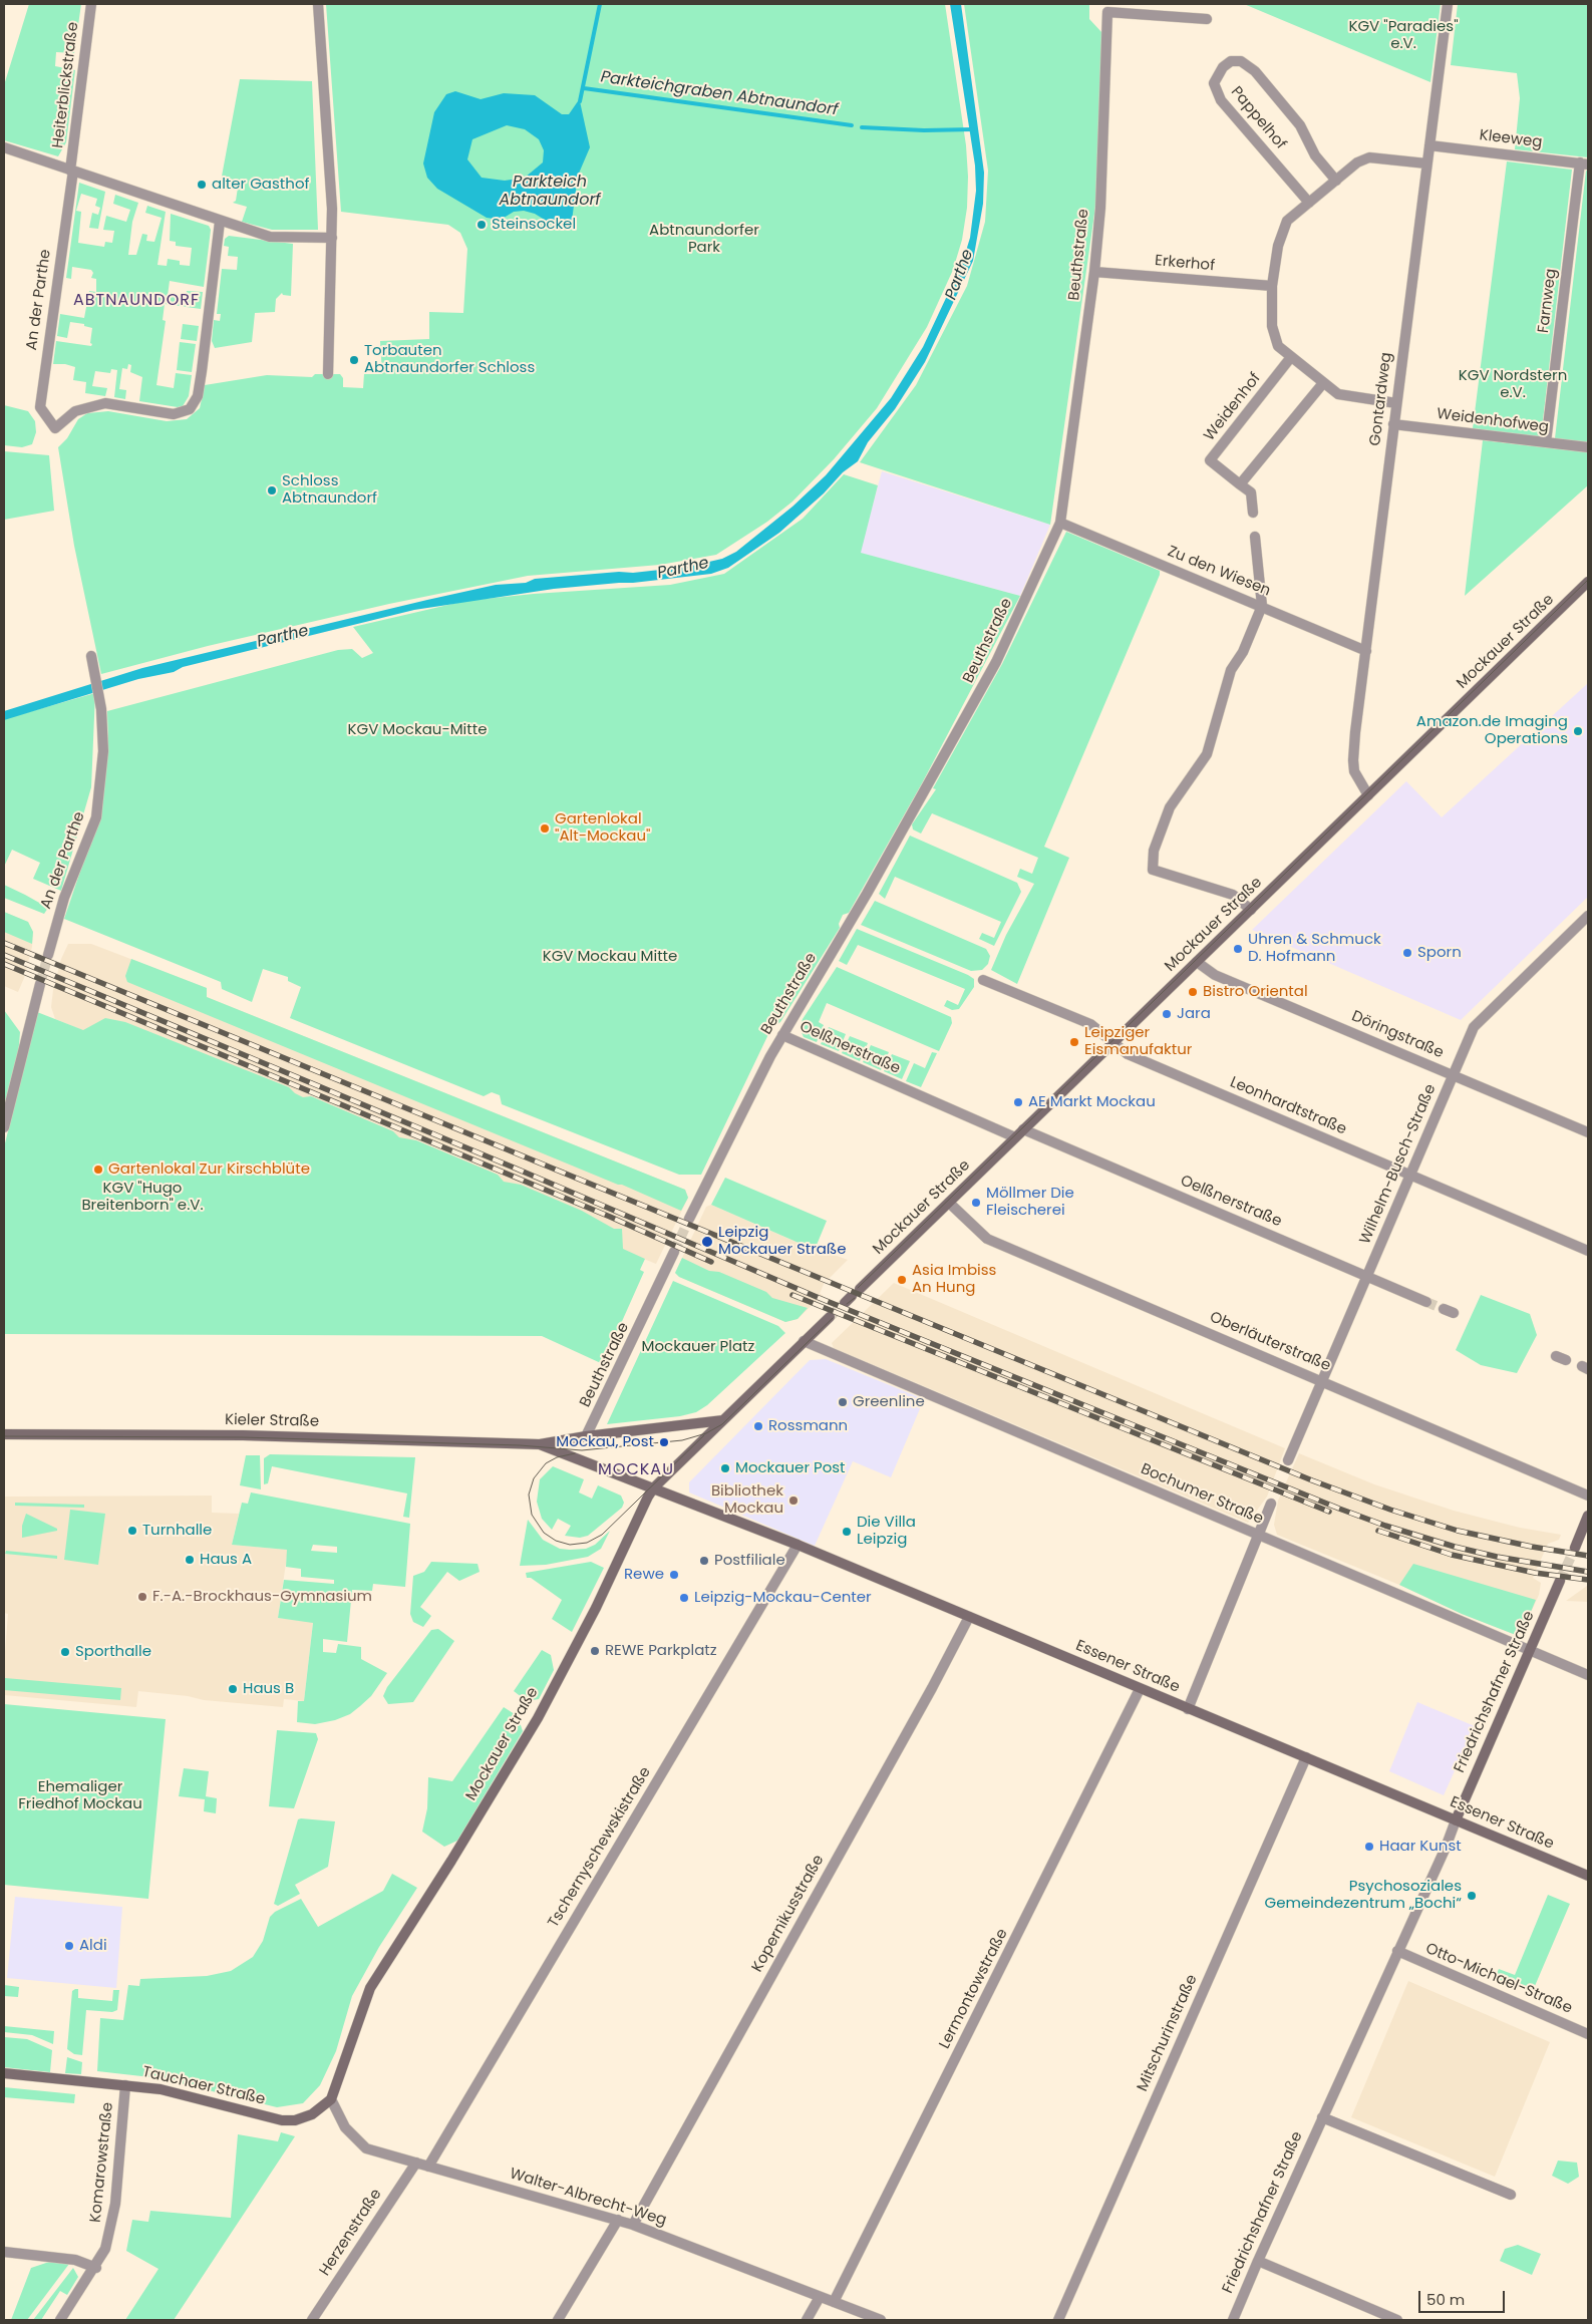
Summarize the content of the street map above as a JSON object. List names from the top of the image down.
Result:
{
  "streets": {
    "main road": [
      "Mockauer Straße",
      "Kieler Straße",
      "Essener Straße",
      "Friedrichshafner Straße",
      "Tauchaer Straße"
    ],
    "street": [
      "Heiterblickstraße",
      "Pappelhof",
      "Kleeweg",
      "Beuthstraße",
      "Erkerhof",
      "An der Parthe",
      "Farnweg",
      "Gontardweg",
      "Weidenhof",
      "Weidenhofweg",
      "Zu den Wiesen",
      "Döringstraße",
      "Oelßnerstraße",
      "Leonhardtstraße",
      "Wilhelm-Busch-Straße",
      "Oberläuterstraße",
      "Bochumer Straße",
      "Tschernyschewskistraße",
      "Kopernikusstraße",
      "Otto-Michael-Straße",
      "Lermontowstraße",
      "Mitschurinstraße",
      "Komarowstraße",
      "Walter-Albrecht-Weg",
      "Herzenstraße"
    ]
  },
  "crossings": [
    ["Heiterblickstraße", "An der Parthe"],
    ["Kleeweg", "Farnweg"],
    ["Kleeweg", "Gontardweg"],
    ["Beuthstraße", "Erkerhof"],
    ["Beuthstraße", "Zu den Wiesen"],
    ["Beuthstraße", "Oelßnerstraße"],
    ["Beuthstraße", "Kieler Straße"],
    ["Farnweg", "Weidenhofweg"],
    ["Gontardweg", "Weidenhofweg"],
    ["Gontardweg", "Zu den Wiesen"],
    ["Gontardweg", "Mockauer Straße"],
    ["Mockauer Straße", "Döringstraße"],
    ["Mockauer Straße", "Oelßnerstraße"],
    ["Mockauer Straße", "Leonhardtstraße"],
    ["Mockauer Straße", "Oberläuterstraße"],
    ["Mockauer Straße", "Kieler Straße"],
    ["Mockauer Straße", "Bochumer Straße"],
    ["Mockauer Straße", "Essener Straße"],
    ["Mockauer Straße", "Tauchaer Straße"],
    ["Mockauer Straße", "Walter-Albrecht-Weg"],
    ["Döringstraße", "Wilhelm-Busch-Straße"],
    ["Oelßnerstraße", "Wilhelm-Busch-Straße"],
    ["Leonhardtstraße", "Wilhelm-Busch-Straße"],
    ["Wilhelm-Busch-Straße", "Oberläuterstraße"],
    ["Kieler Straße", "Essener Straße"],
    ["Bochumer Straße", "Friedrichshafner Straße"],
    ["Essener Straße", "Friedrichshafner Straße"],
    ["Essener Straße", "Tschernyschewskistraße"],
    ["Essener Straße", "Kopernikusstraße"],
    ["Essener Straße", "Lermontowstraße"],
    ["Essener Straße", "Mitschurinstraße"],
    ["Friedrichshafner Straße", "Otto-Michael-Straße"],
    ["Tschernyschewskistraße", "Walter-Albrecht-Weg"],
    ["Kopernikusstraße", "Walter-Albrecht-Weg"],
    ["Lermontowstraße", "Walter-Albrecht-Weg"],
    ["Tauchaer Straße", "Komarowstraße"],
    ["Tauchaer Straße", "Walter-Albrecht-Weg"],
    ["Walter-Albrecht-Weg", "Herzenstraße"]
  ],
  "districts": ["ABTNAUNDORF", "MOCKAU"],
  "water": ["Parkteichgraben Abtnaundorf", "Parkteich Abtnaundorf", "Parthe"],
  "parks": [
    "KGV \"Paradies\" e.V.",
    "Abtnaundorfer Park",
    "KGV Nordstern e.V.",
    "KGV Mockau-Mitte",
    "KGV Mockau Mitte",
    "KGV \"Hugo Breitenborn\" e.V.",
    "Mockauer Platz",
    "Ehemaliger Friedhof Mockau"
  ],
  "places": [
    "alter Gasthof",
    "Steinsockel",
    "Torbauten Abtnaundorfer Schloss",
    "Schloss Abtnaundorf",
    "Amazon.de Imaging Operations",
    "Gartenlokal \"Alt-Mockau\"",
    "Uhren & Schmuck D. Hofmann",
    "Sporn",
    "Bistro Oriental",
    "Jara",
    "Leipziger Eismanufaktur",
    "AE Markt Mockau",
    "Gartenlokal Zur Kirschblüte",
    "Möllmer Die Fleischerei",
    "Leipzig Mockauer Straße",
    "Asia Imbiss An Hung",
    "Greenline",
    "Rossmann",
    "Mockau, Post",
    "Mockauer Post",
    "Bibliothek Mockau",
    "Turnhalle",
    "Die Villa Leipzig",
    "Haus A",
    "Postfiliale",
    "Rewe",
    "F.-A.-Brockhaus-Gymnasium",
    "Leipzig-Mockau-Center",
    "REWE Parkplatz",
    "Sporthalle",
    "Haus B",
    "Haar Kunst",
    "Psychosoziales Gemeindezentrum „Bochi“",
    "Aldi"
  ],
  "scale_bar": "50 m"
}
